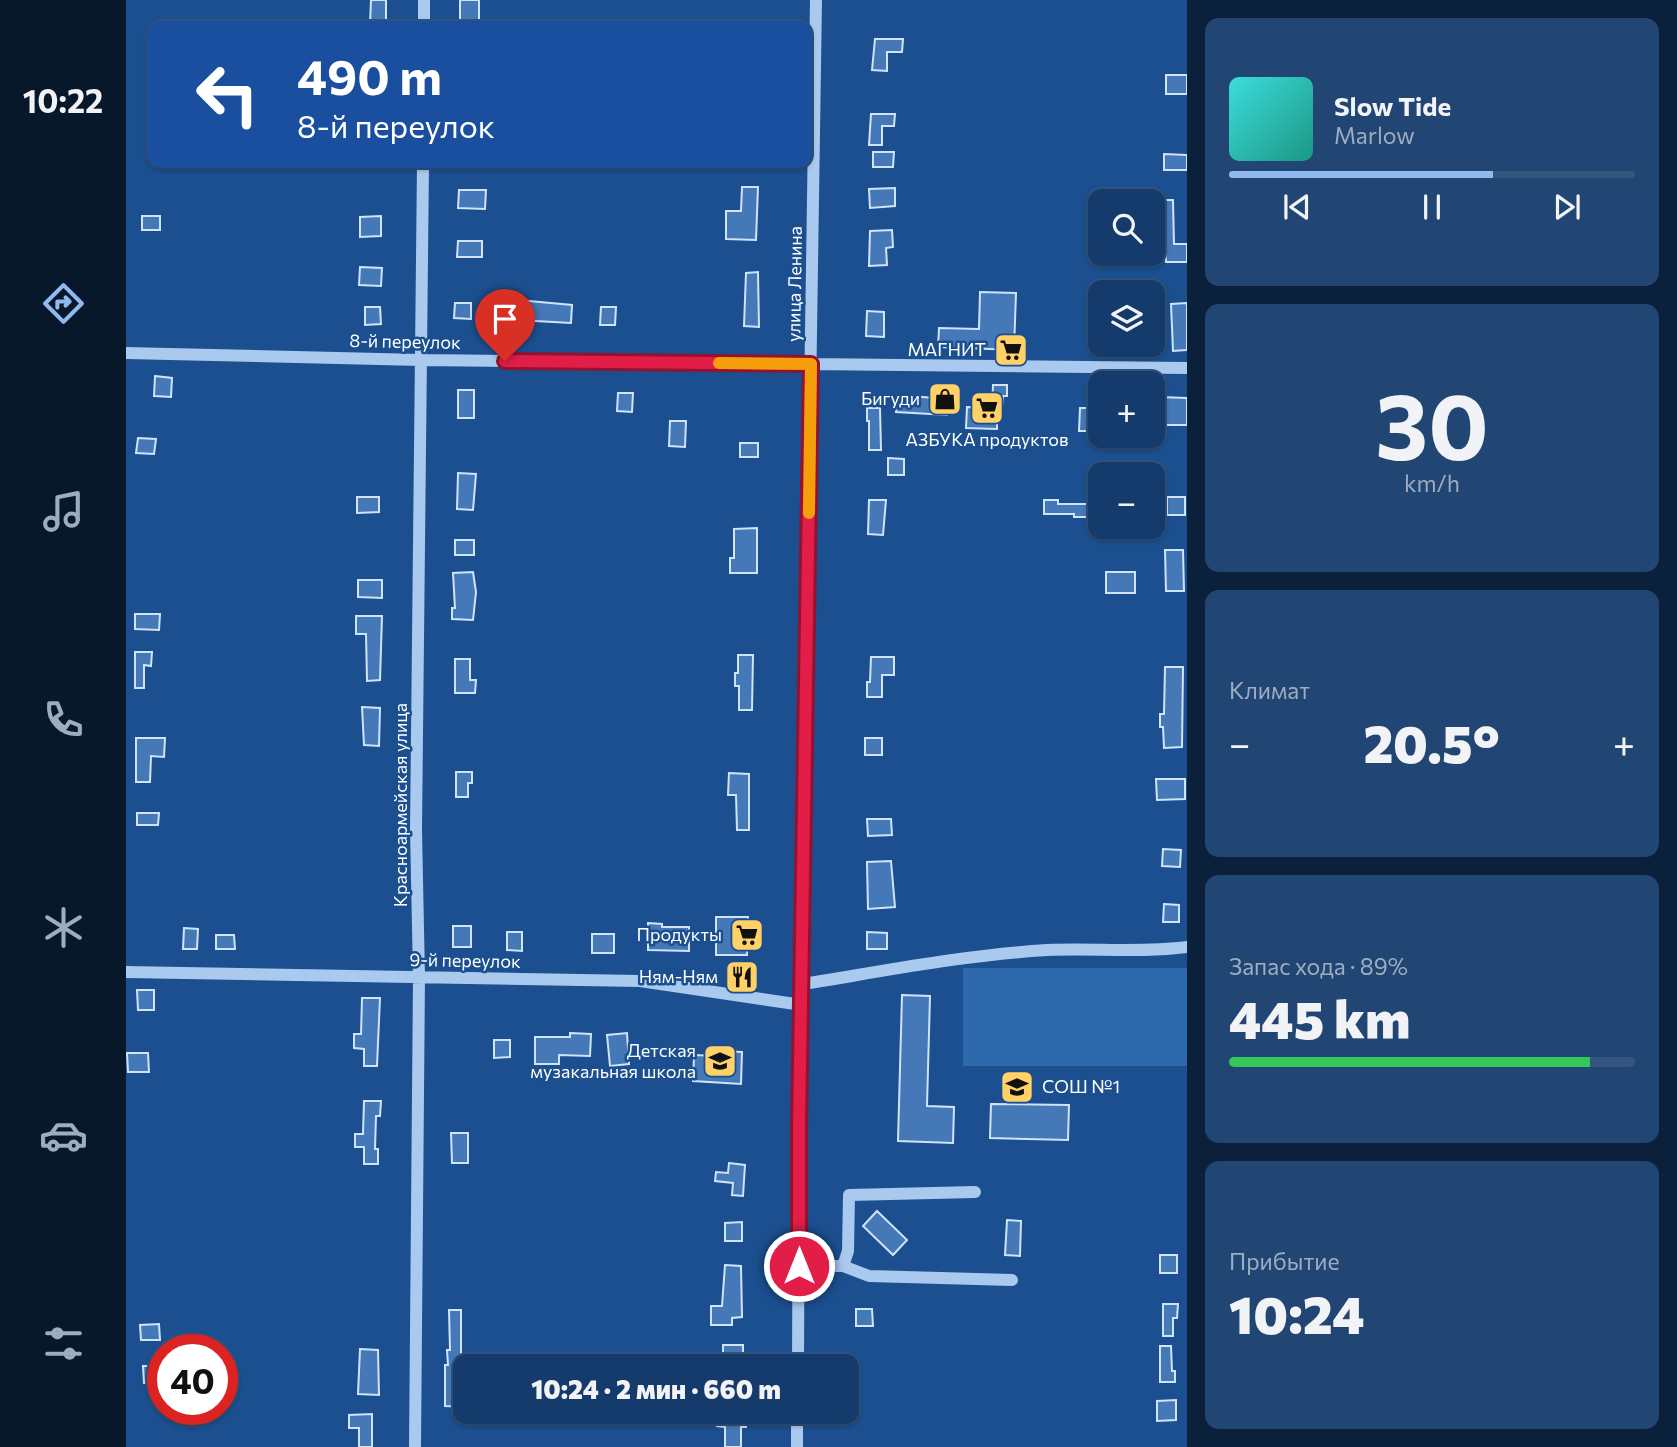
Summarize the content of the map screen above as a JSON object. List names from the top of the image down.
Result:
{
  "streets": {
    "street": [
      "улица Ленина",
      "8-й переулок",
      "Красноармейская улица",
      "9-й переулок"
    ]
  },
  "crossings": [
    ["улица Ленина", "8-й переулок"],
    ["улица Ленина", "9-й переулок"],
    ["8-й переулок", "Красноармейская улица"],
    ["Красноармейская улица", "9-й переулок"]
  ],
  "places": {
    "supermarket": ["МАГНИТ", "АЗБУКА продуктов", "Продукты"],
    "shop": ["Бигуди"],
    "restaurant": ["Ням-Ням"],
    "school or university": ["Детская музакальная школа", "СОШ №1"]
  },
  "page": {
    "tabs": "10:22",
    "turn": ["490 m", "8-й переулок"],
    "song": ["Slow Tide", "Marlow"],
    "map_buttons": ["+", "−"],
    "tile": [
      ["30", "km/h"],
      "Климат",
      ["Запас хода · 89%", "445 km"],
      ["Прибытие", "10:24"]
    ],
    "heat": ["−", "20.5°", "+"],
    "limit": "40",
    "trip": "10:24 · 2 мин · 660 m"
  }
}
